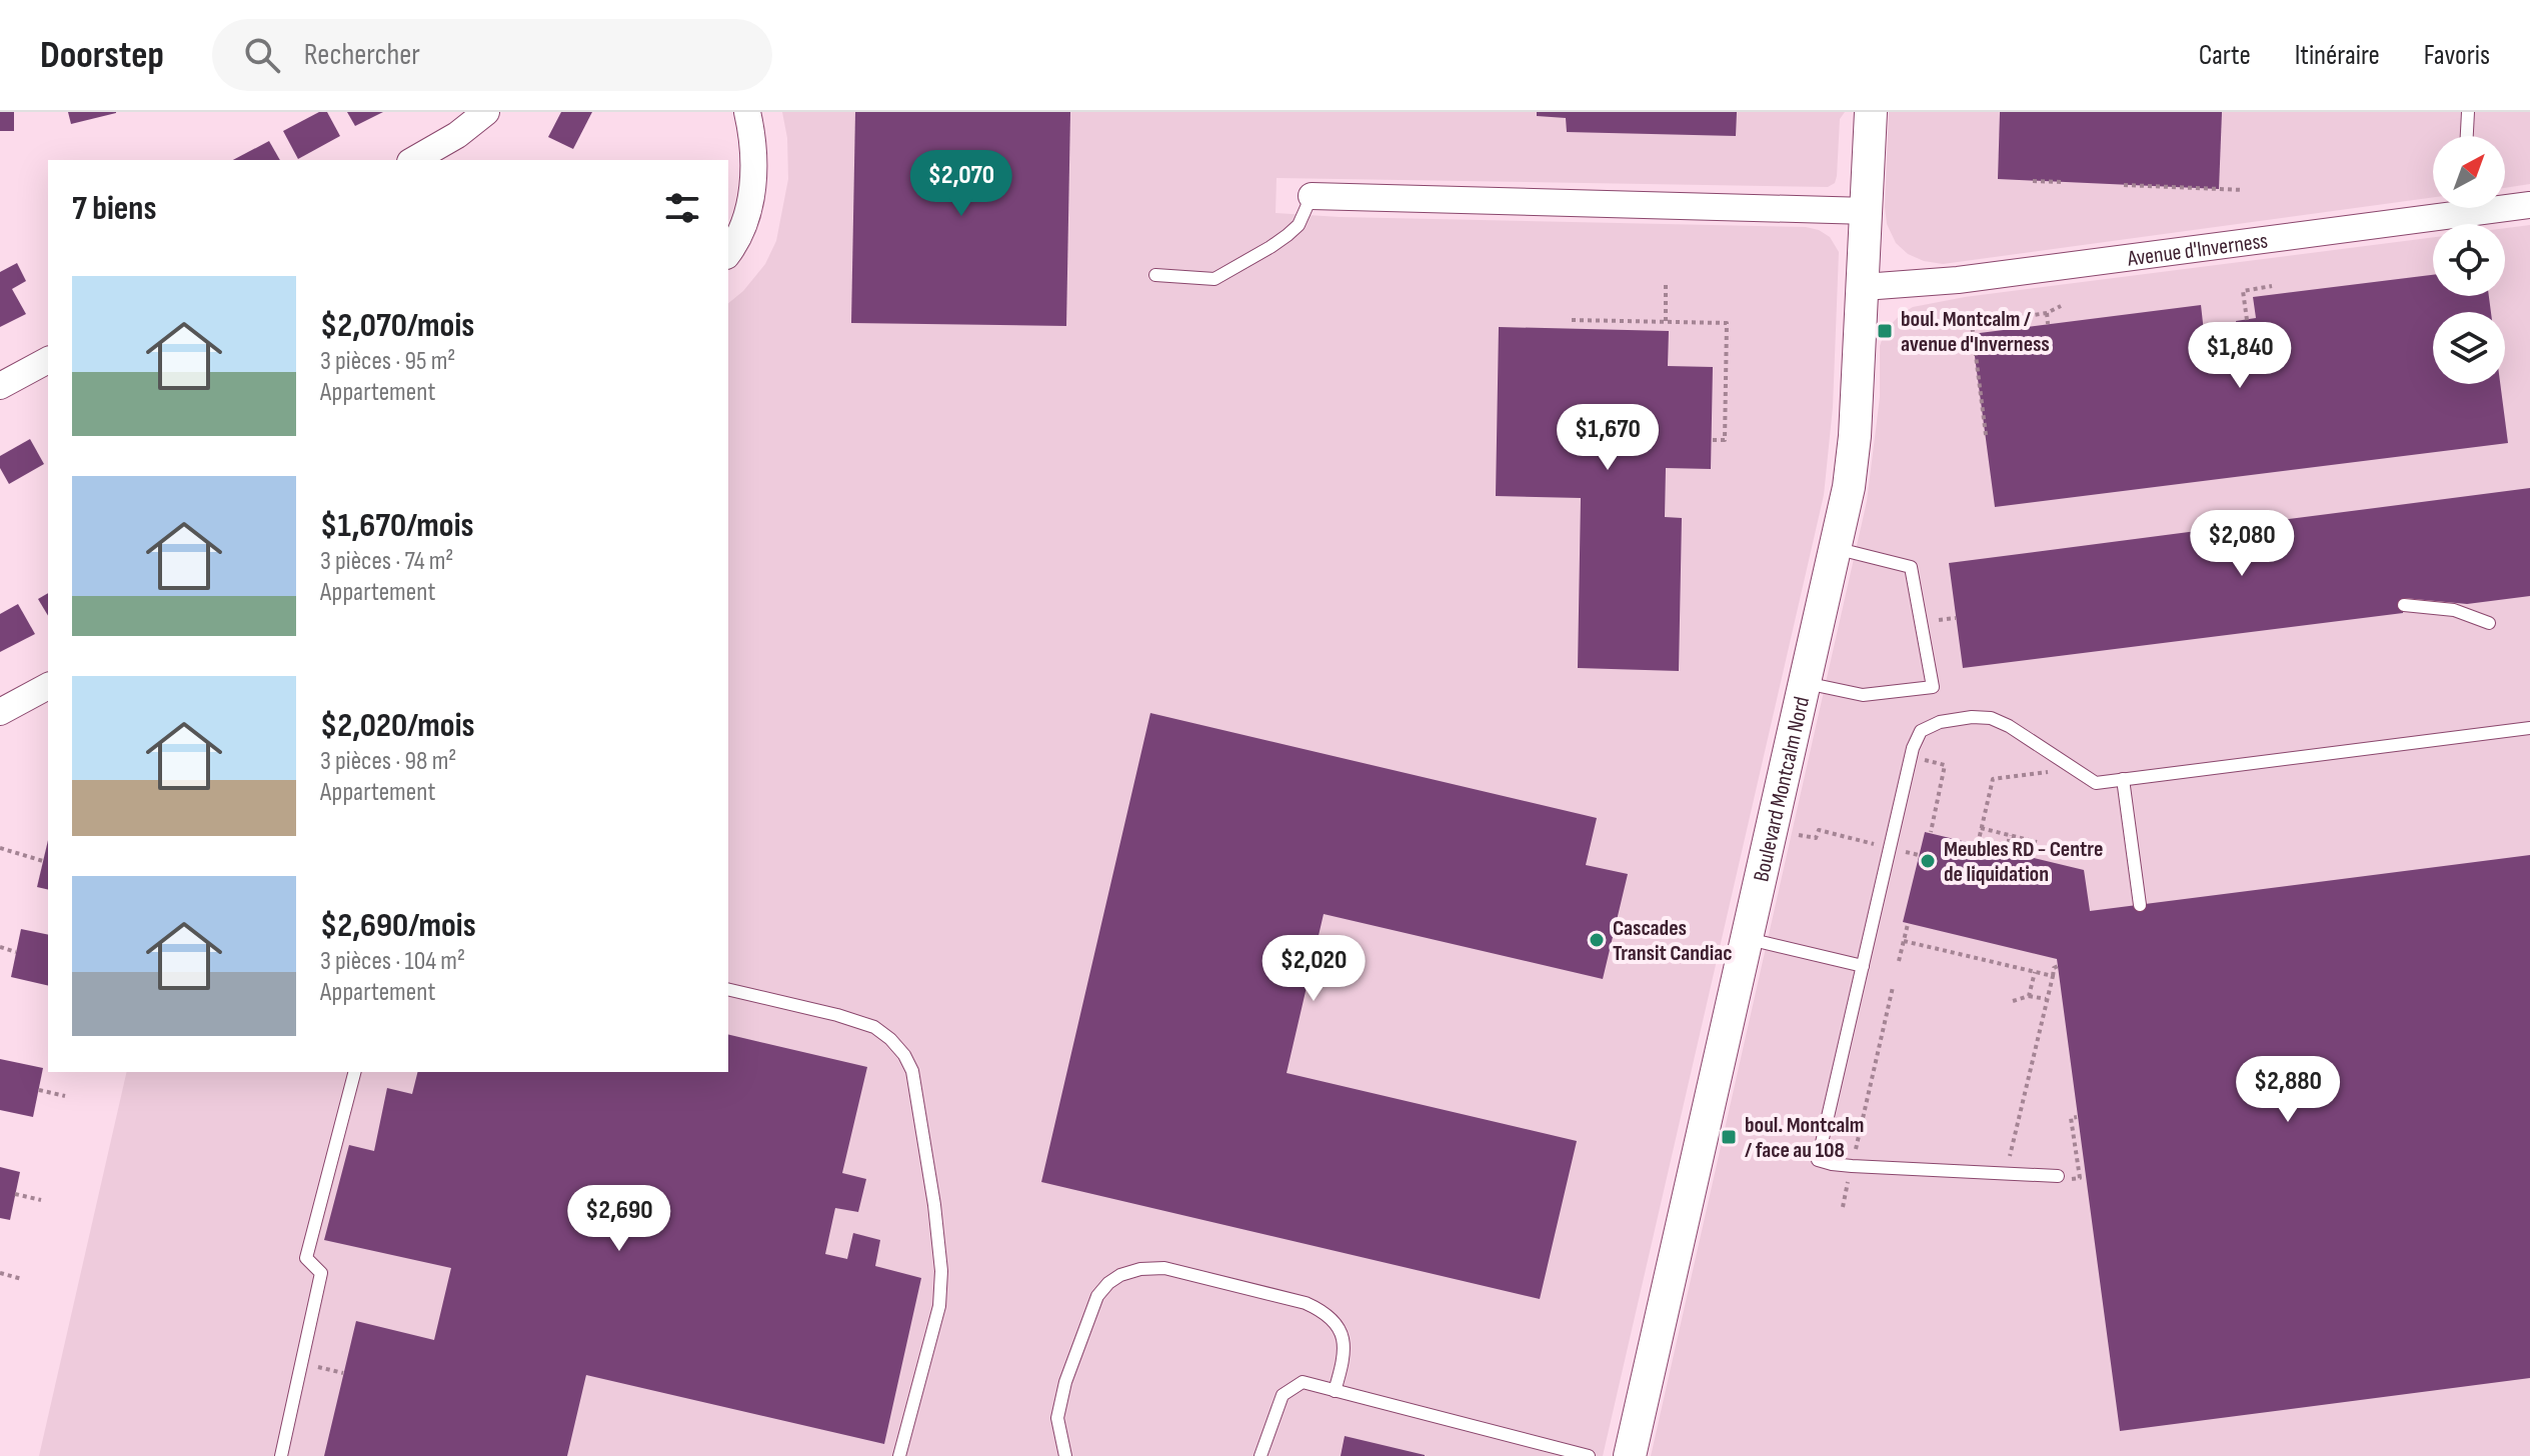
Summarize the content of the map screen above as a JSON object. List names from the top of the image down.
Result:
{
  "streets": {
    "street": ["Avenue d'Inverness", "Boulevard Montcalm Nord"]
  },
  "crossings": [
    ["Avenue d'Inverness", "Boulevard Montcalm Nord"]
  ],
  "places": {
    "transit": ["boul. Montcalm / avenue d'Inverness", "boul. Montcalm / face au 108"],
    "other": ["Meubles RD - Centre de liquidation", "Cascades Transit Candiac"]
  },
  "north": "top right",
  "page": {
    "header": "Doorstep",
    "search": "Rechercher",
    "nav": ["Carte", "Itinéraire", "Favoris"],
    "price": [
      "$2,070",
      "$1,840",
      "$1,670",
      "$2,080",
      "$2,020",
      "$2,880",
      "$2,690"
    ],
    "heading": "7 biens",
    "list": [
      {
        "name": "$2,070/mois",
        "note": "3 pièces · 95 m² · Appartement"
      },
      {
        "name": "$1,670/mois",
        "note": "3 pièces · 74 m² · Appartement"
      },
      {
        "name": "$2,020/mois",
        "note": "3 pièces · 98 m² · Appartement"
      },
      {
        "name": "$2,690/mois",
        "note": "3 pièces · 104 m² · Appartement"
      }
    ]
  }
}
